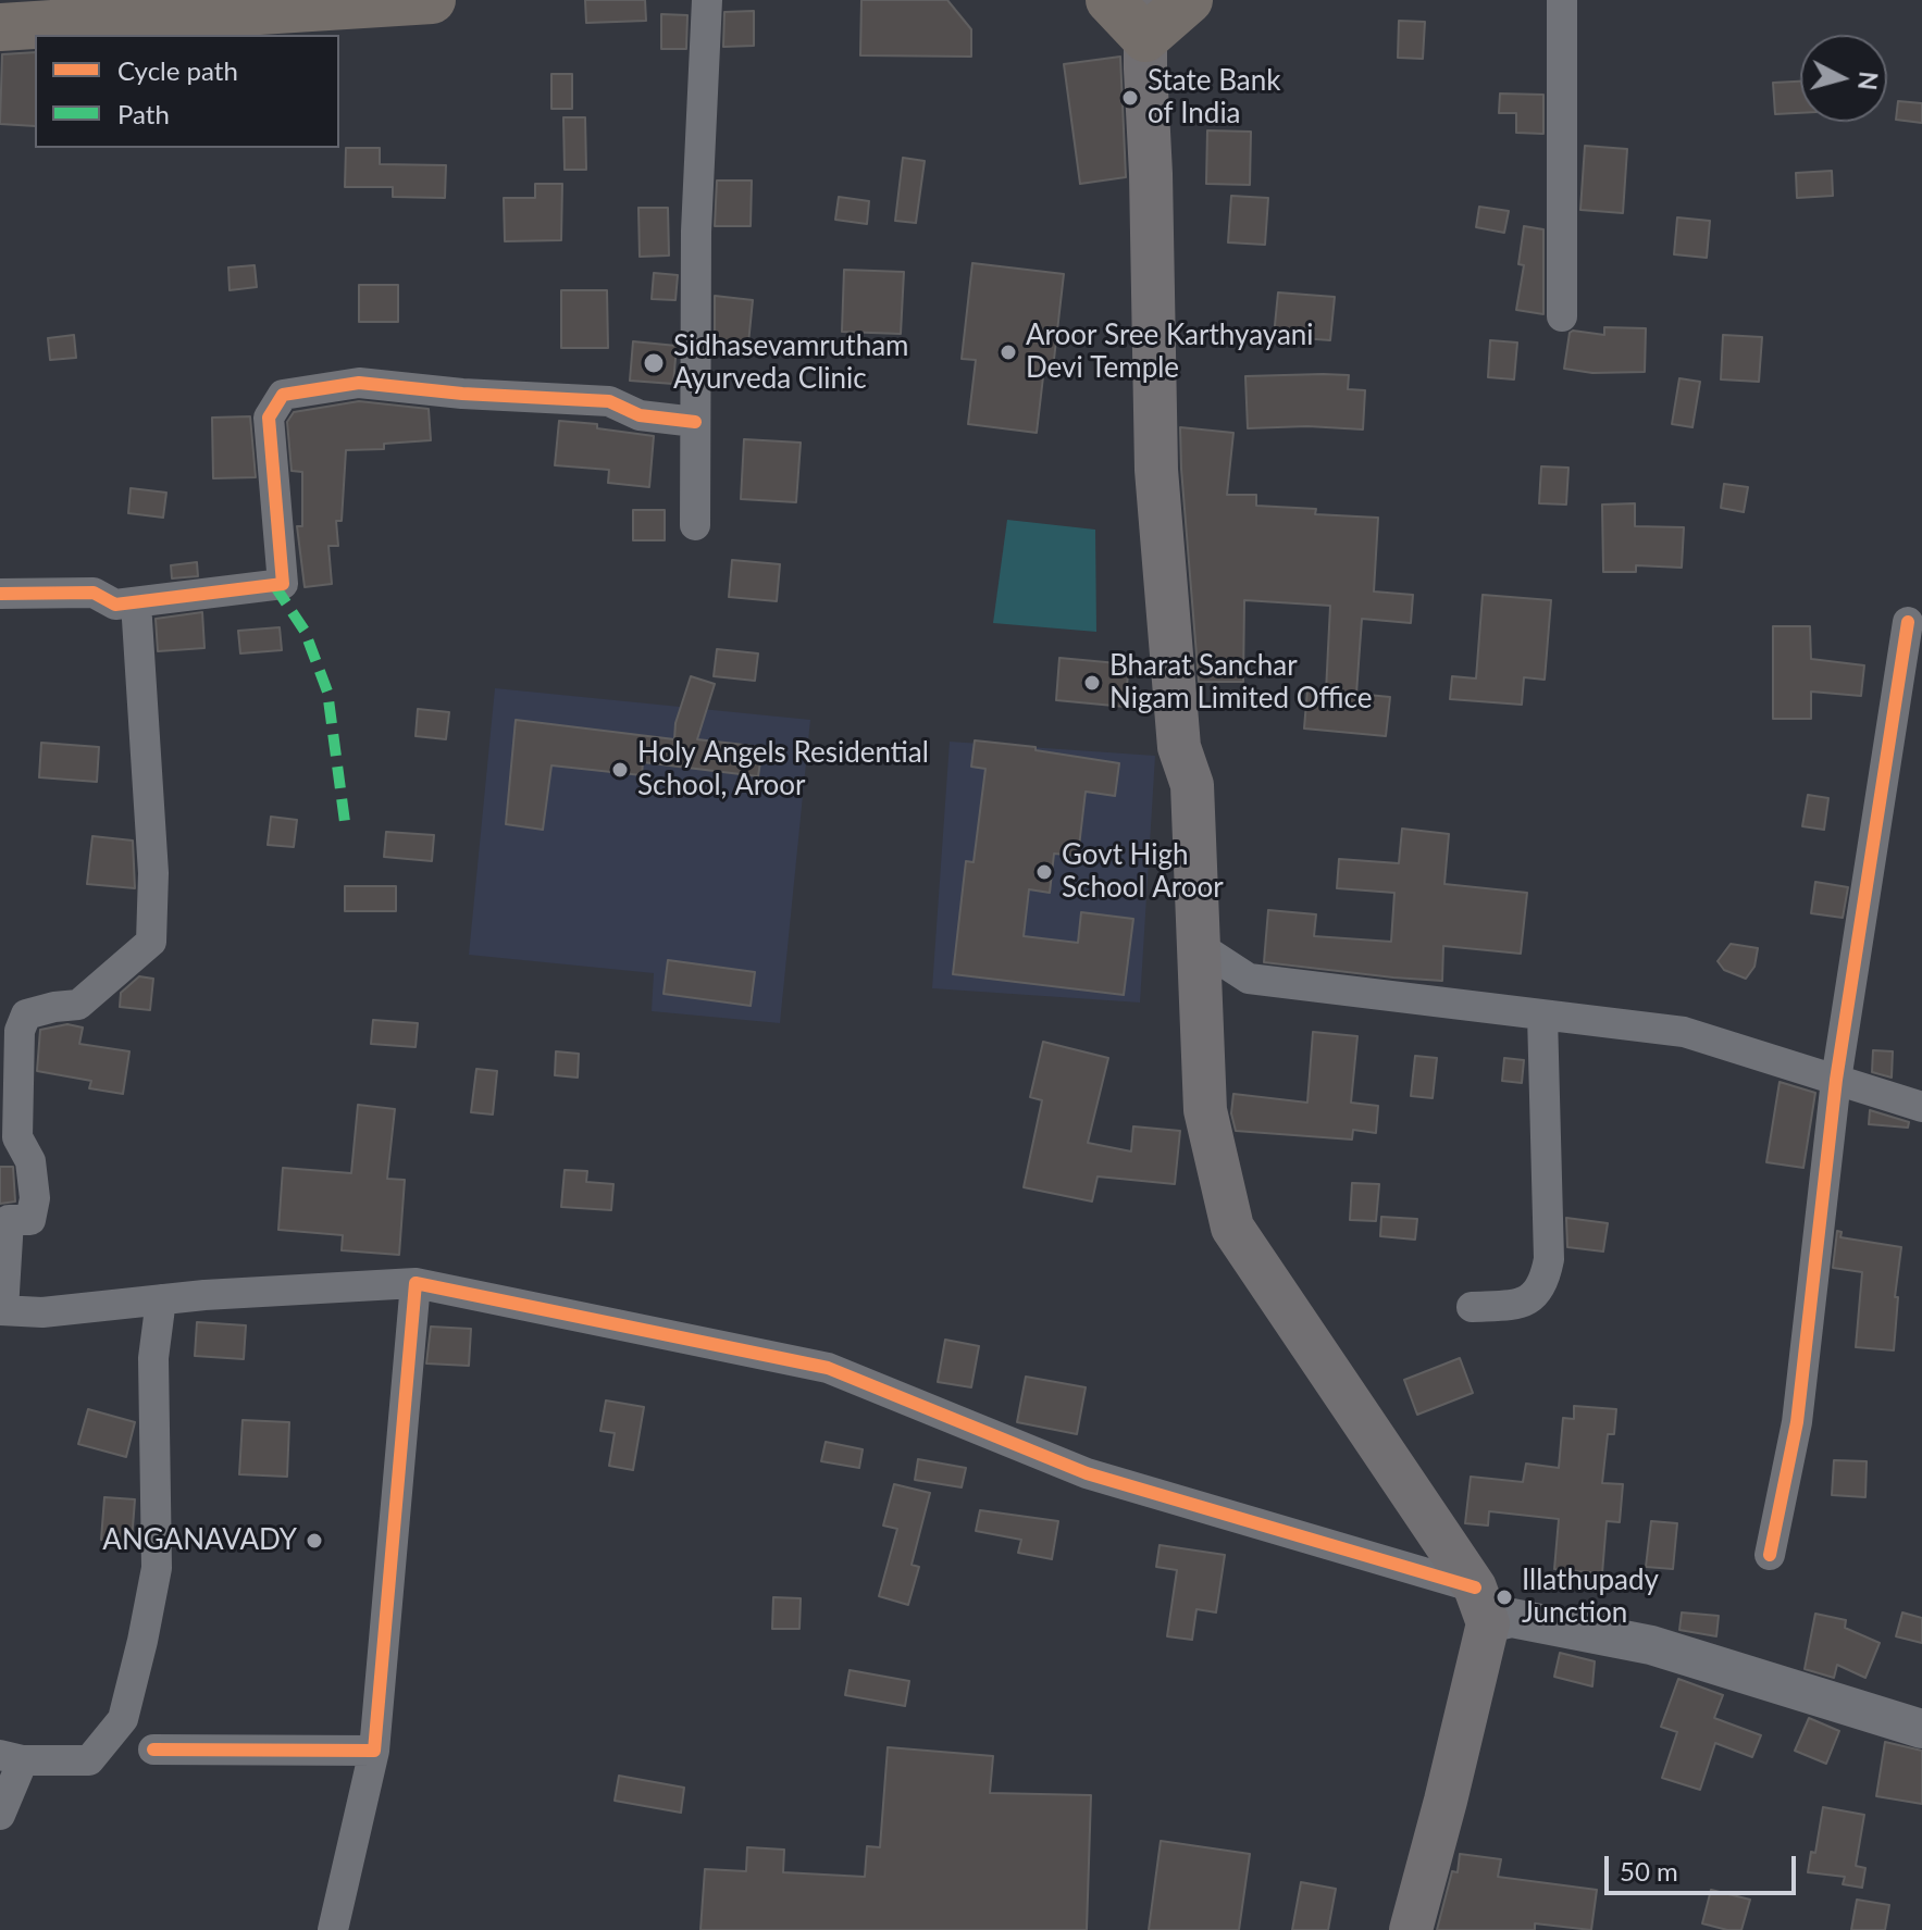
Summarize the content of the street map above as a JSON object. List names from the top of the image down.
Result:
{
  "places": [
    "State Bank of India",
    "Aroor Sree Karthyayani Devi Temple",
    "Sidhasevamrutham Ayurveda Clinic",
    "Bharat Sanchar Nigam Limited Office",
    "Holy Angels Residential School, Aroor",
    "Govt High School Aroor",
    "ANGANAVADY",
    "Illathupady Junction"
  ],
  "legend": ["Cycle path", "Path"],
  "scale_bar": "50 m",
  "north": "right"
}
